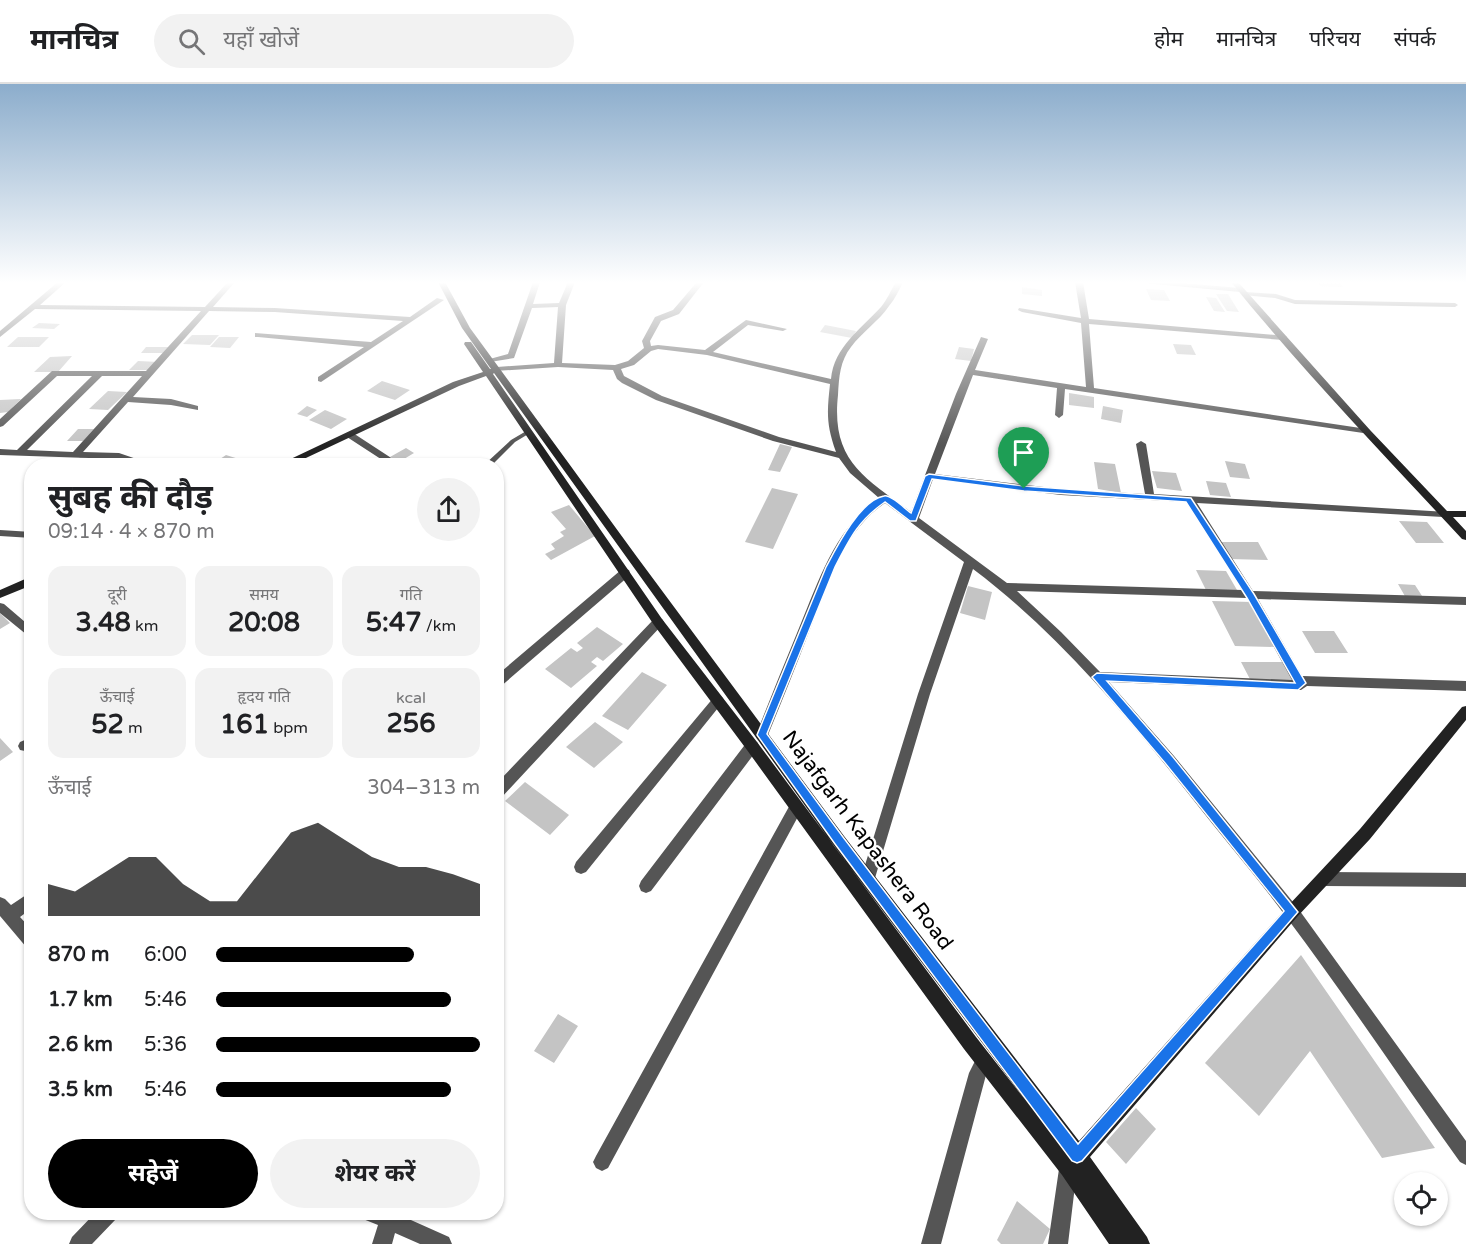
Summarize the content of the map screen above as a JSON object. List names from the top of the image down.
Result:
{
  "streets": {
    "main road": ["Najafgarh Kapashera Road"]
  },
  "page": {
    "header": "मानचित्र",
    "search": "यहाँ खोजें",
    "nav": [
      "होम",
      "मानचित्र",
      "परिचय",
      "संपर्क"
    ],
    "heading": ["सुबह की दौड़", "09:14 · 4 × 870 m"],
    "stats": [
      ["दूरी", "3.48 km"],
      ["समय", "20:08"],
      ["गति", "5:47 /km"],
      ["ऊँचाई", "52 m"],
      ["हृदय गति", "161 bpm"],
      ["kcal", "256"]
    ],
    "chart": ["ऊँचाई", "304–313 m"],
    "list": [
      {
        "name": "870 m",
        "note": "6:00"
      },
      {
        "name": "1.7 km",
        "note": "5:46"
      },
      {
        "name": "2.6 km",
        "note": "5:36"
      },
      {
        "name": "3.5 km",
        "note": "5:46"
      }
    ],
    "buttons": ["सहेजें", "शेयर करें"]
  }
}
